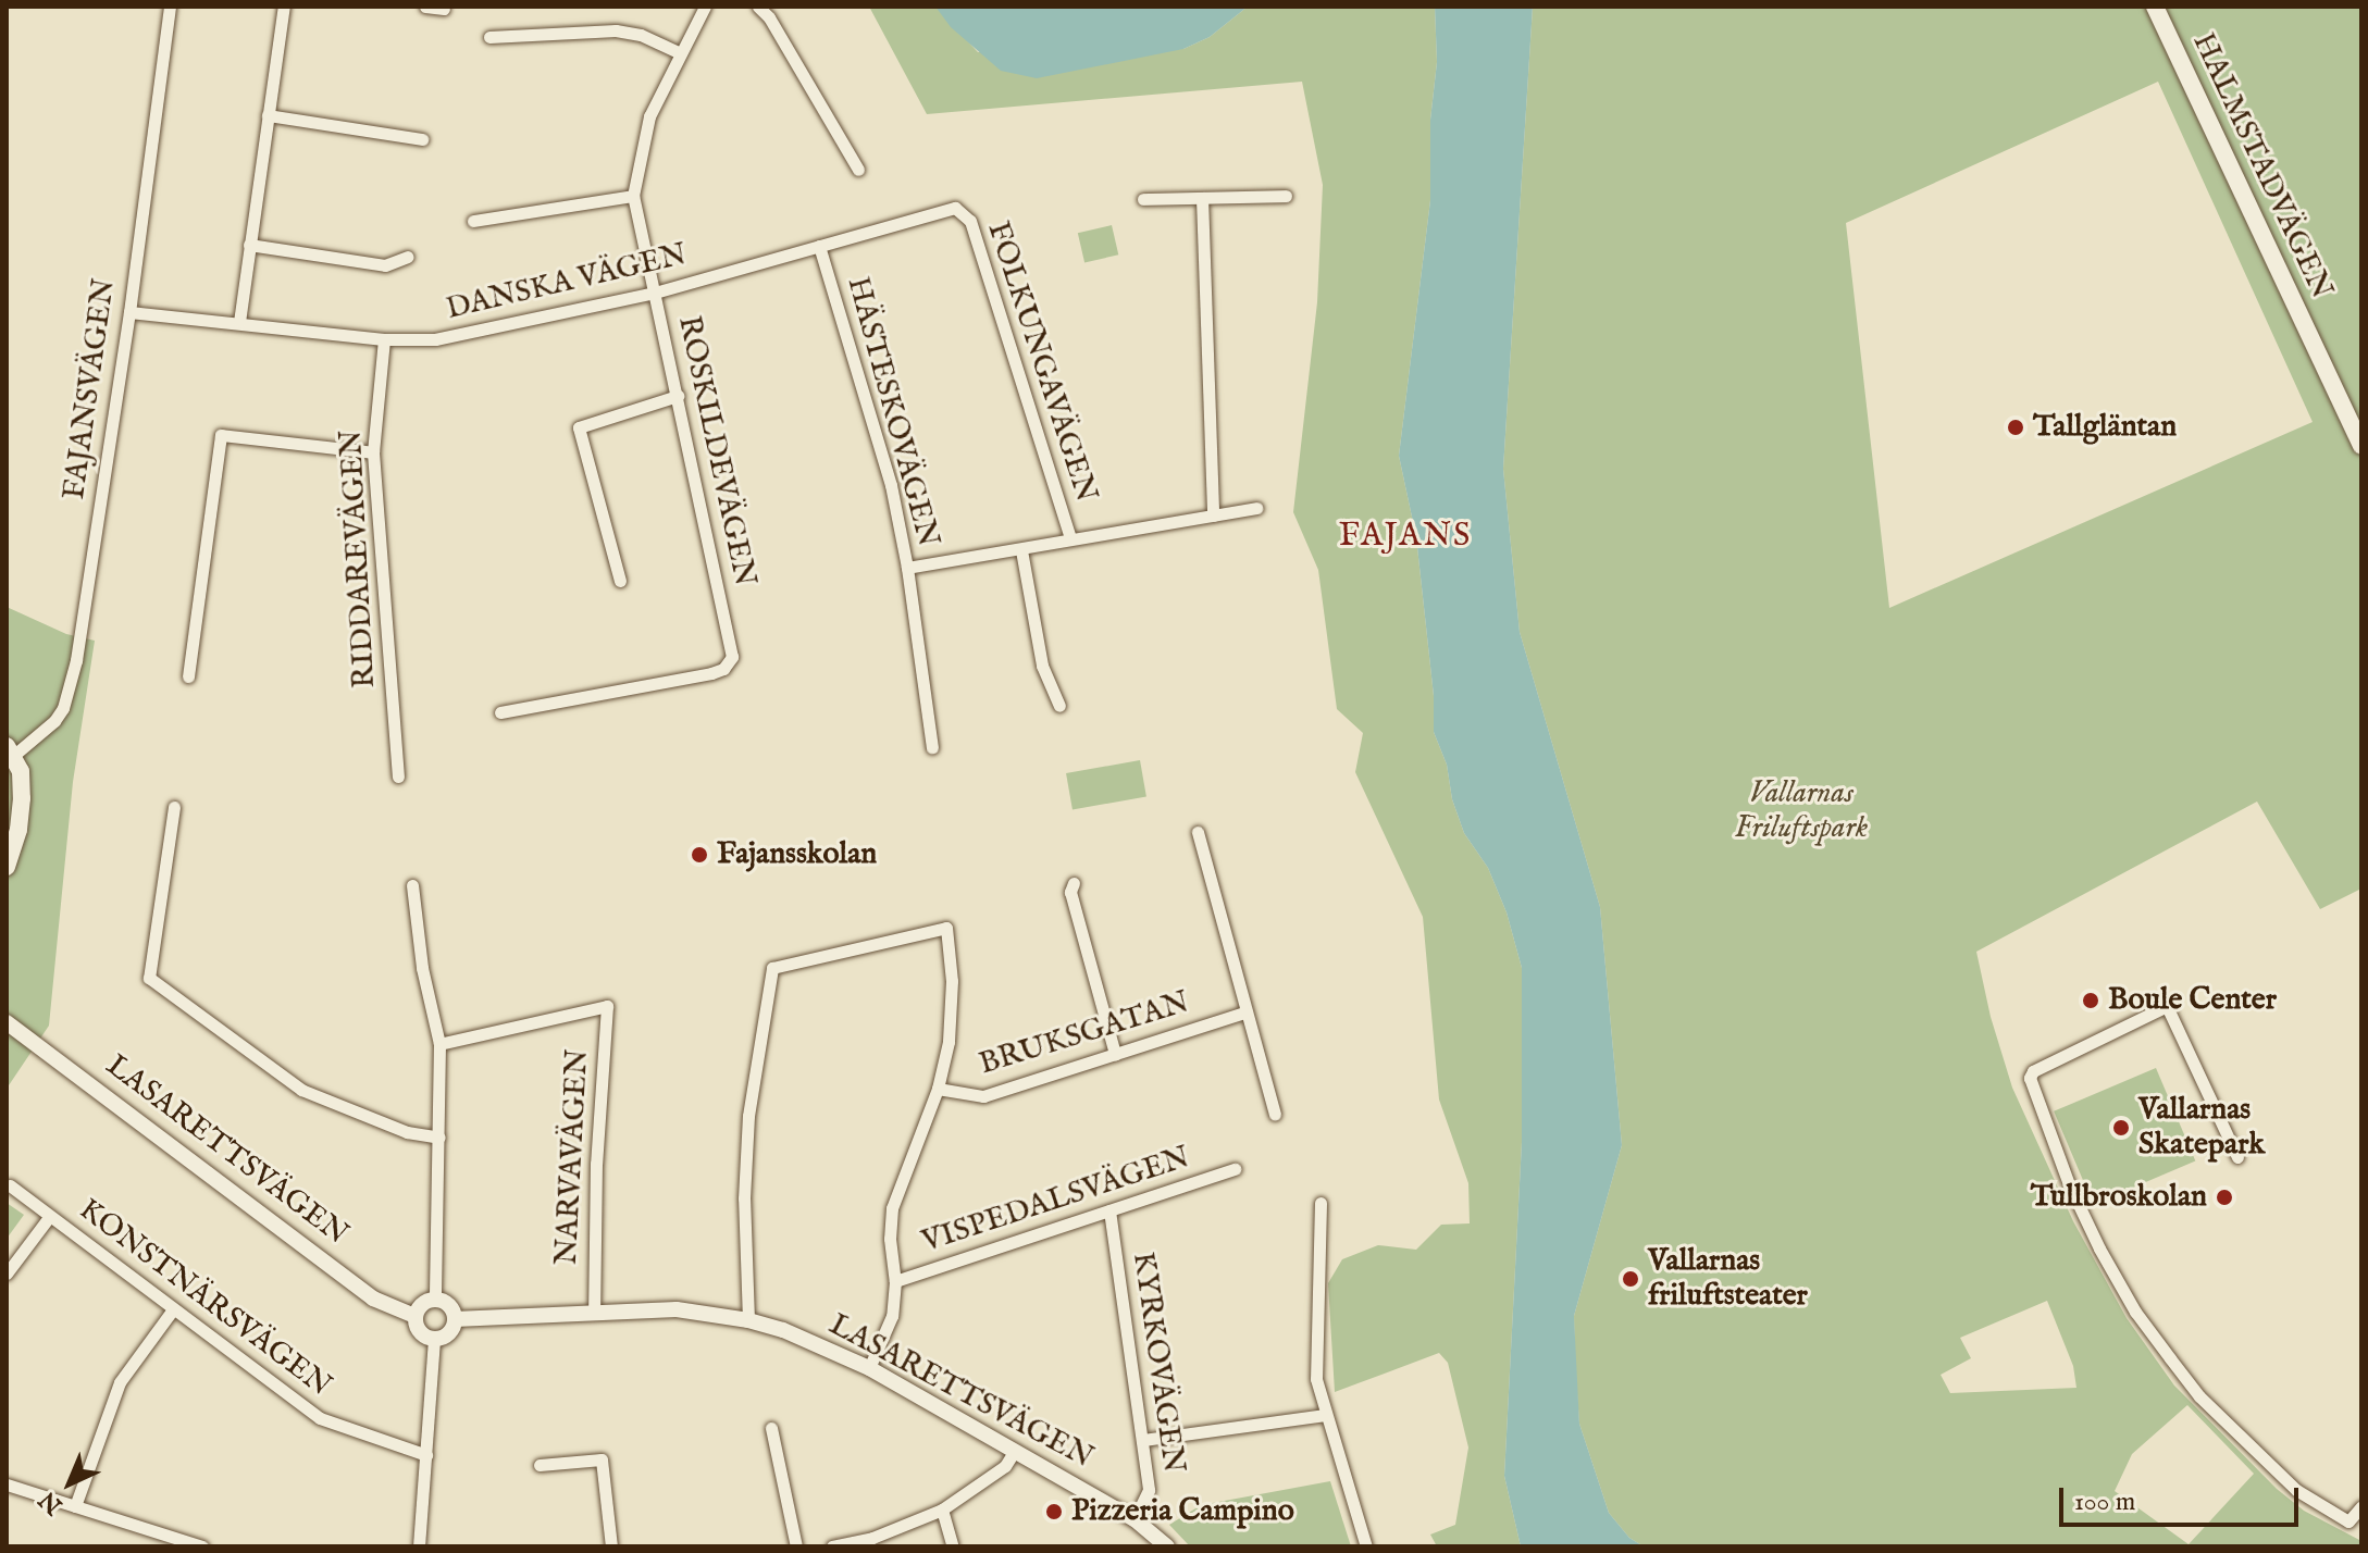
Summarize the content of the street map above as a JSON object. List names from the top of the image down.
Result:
{
  "streets": {
    "main road": ["HALMSTADVÄGEN"],
    "street": [
      "DANSKA VÄGEN",
      "FOLKUNGAVÄGEN",
      "FAJANSVÄGEN",
      "HÄSTESKOVÄGEN",
      "ROSKILDEVÄGEN",
      "RIDDAREVÄGEN",
      "BRUKSGATAN",
      "LASARETTSVÄGEN",
      "NARVAVÄGEN",
      "VISPEDALSVÄGEN",
      "KONSTNÄRSVÄGEN",
      "KYRKOVÄGEN"
    ]
  },
  "crossings": [
    ["DANSKA VÄGEN", "FOLKUNGAVÄGEN"],
    ["DANSKA VÄGEN", "FAJANSVÄGEN"],
    ["DANSKA VÄGEN", "HÄSTESKOVÄGEN"],
    ["DANSKA VÄGEN", "ROSKILDEVÄGEN"],
    ["DANSKA VÄGEN", "RIDDAREVÄGEN"],
    ["LASARETTSVÄGEN", "NARVAVÄGEN"],
    ["LASARETTSVÄGEN", "KYRKOVÄGEN"],
    ["VISPEDALSVÄGEN", "KYRKOVÄGEN"]
  ],
  "districts": ["FAJANS"],
  "parks": ["Vallarnas Friluftspark"],
  "places": [
    "Tallgläntan",
    "Fajansskolan",
    "Boule Center",
    "Vallarnas Skatepark",
    "Tullbroskolan",
    "Vallarnas friluftsteater",
    "Pizzeria Campino"
  ],
  "scale_bar": "100 m",
  "north": "bottom left"
}
